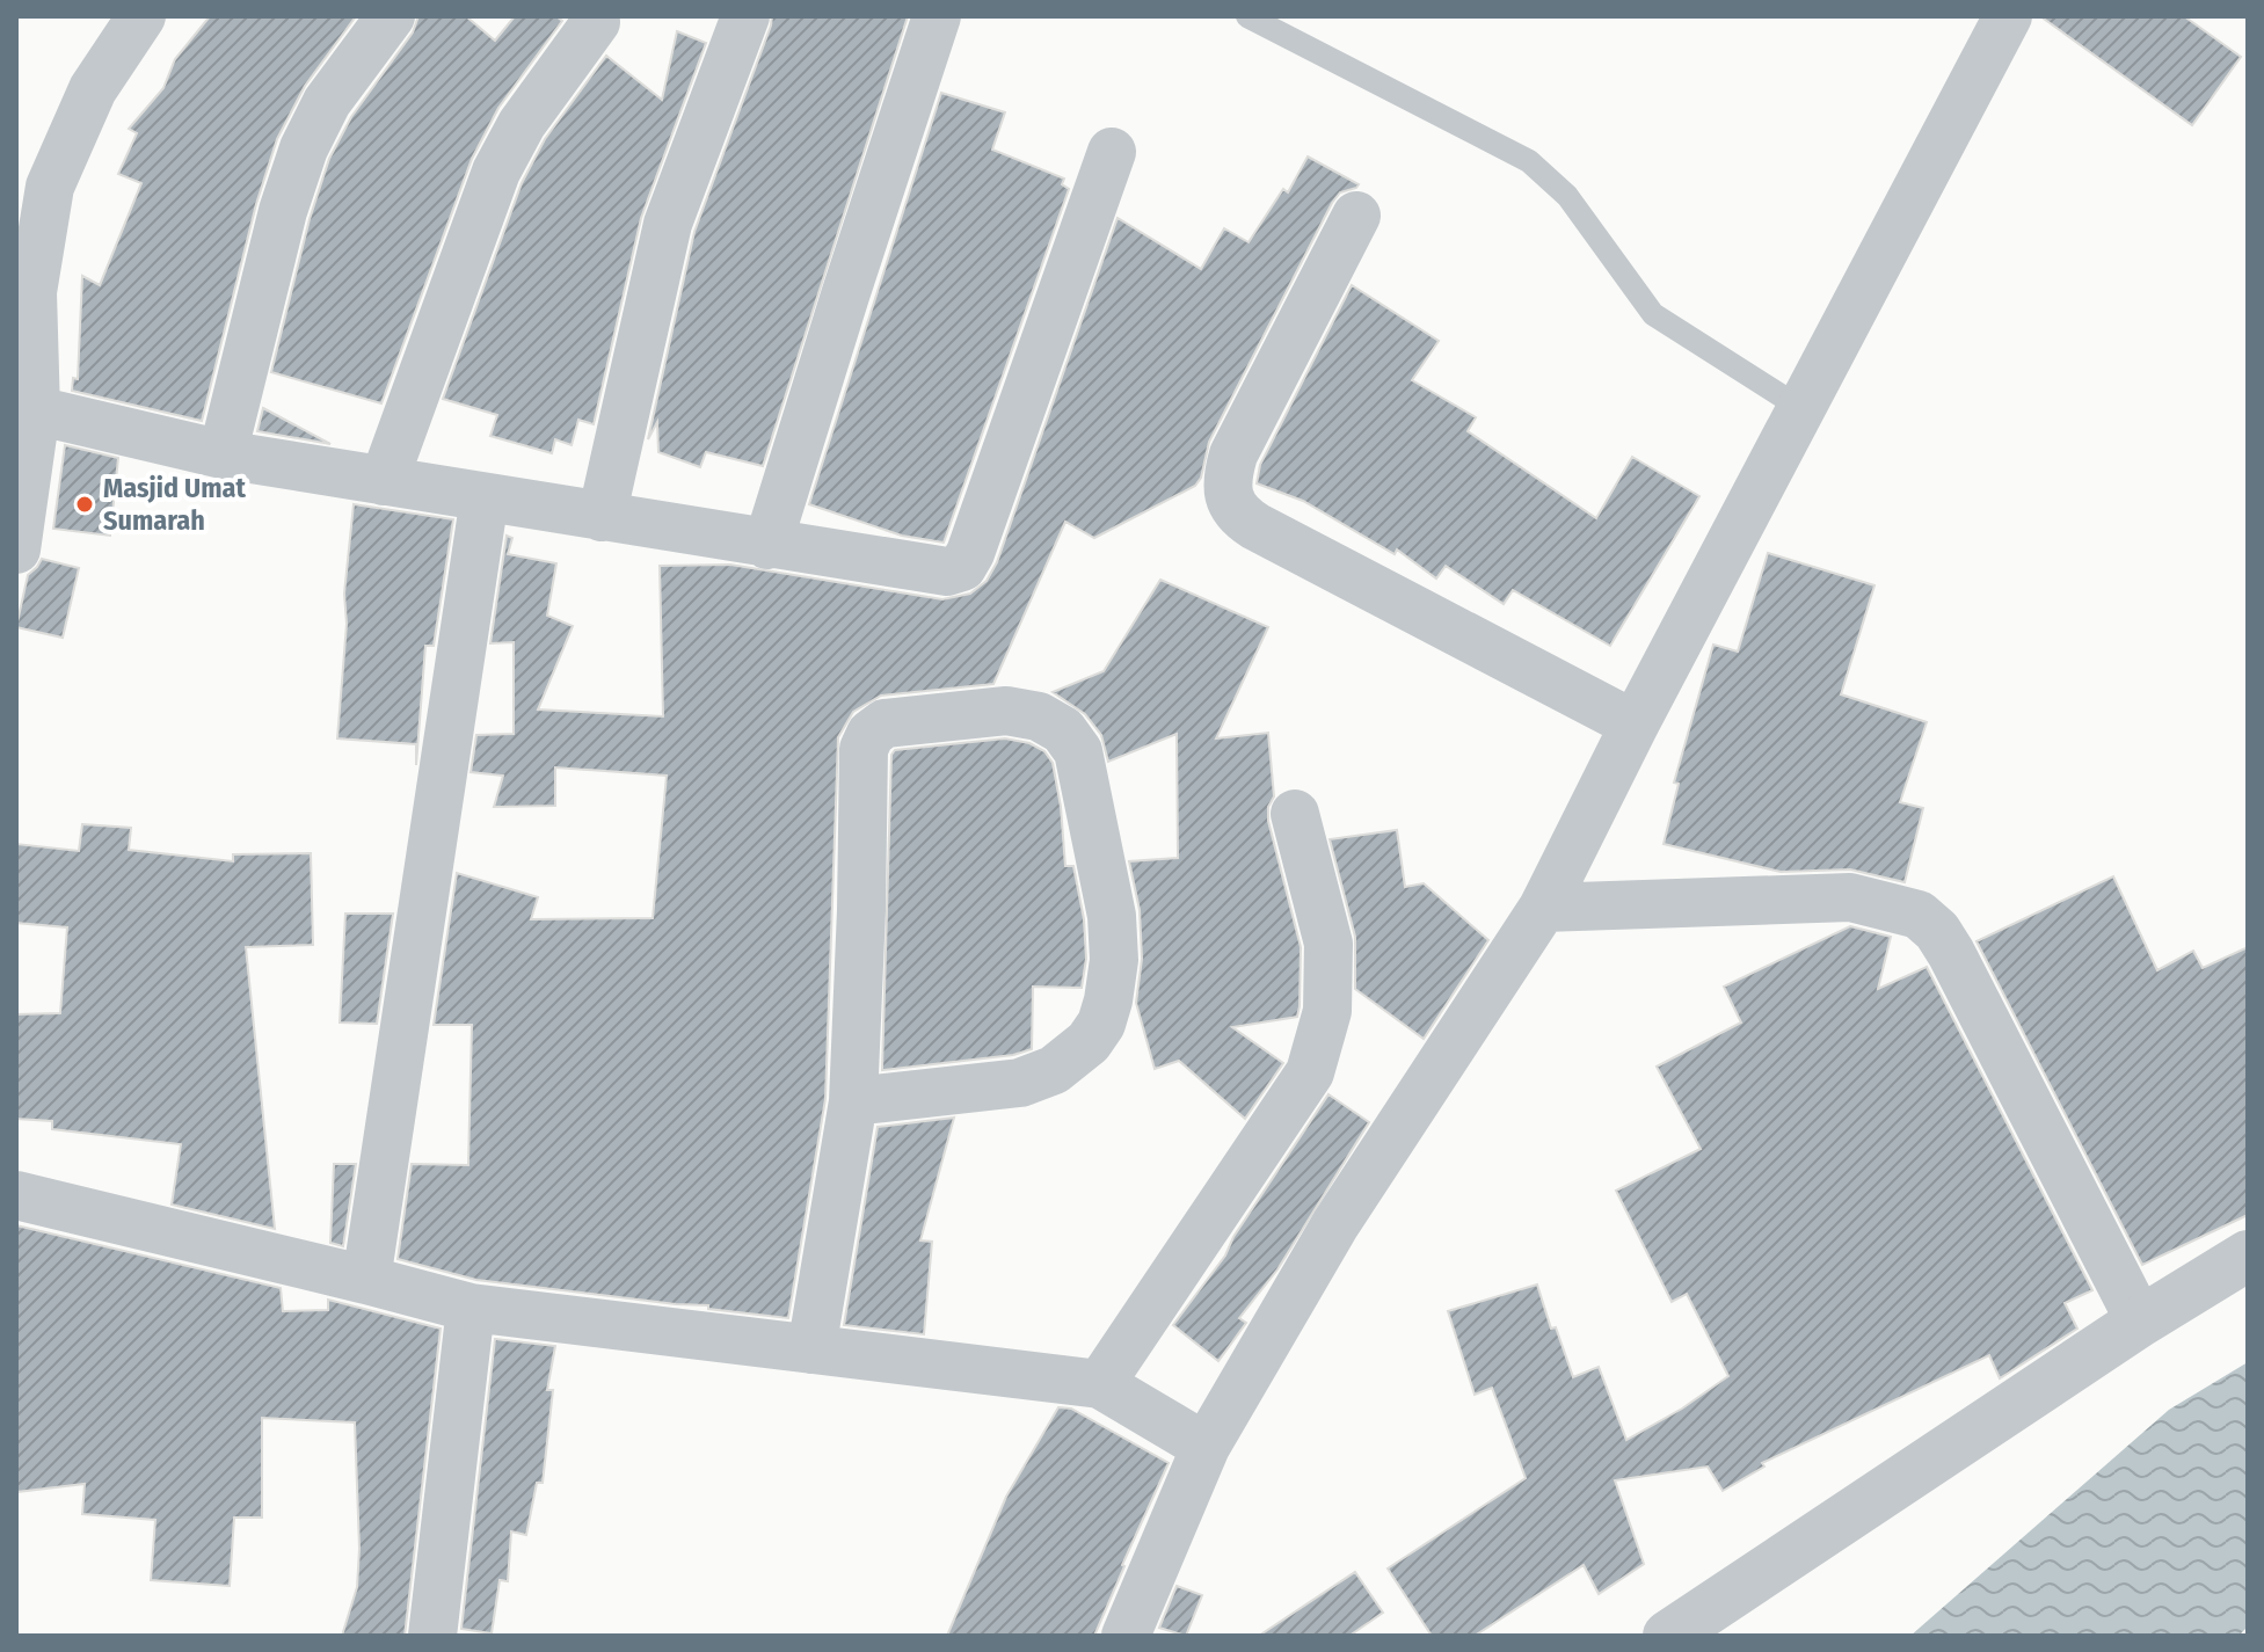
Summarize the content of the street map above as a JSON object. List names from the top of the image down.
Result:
{
  "places": ["Masjid Umat Sumarah"]
}
